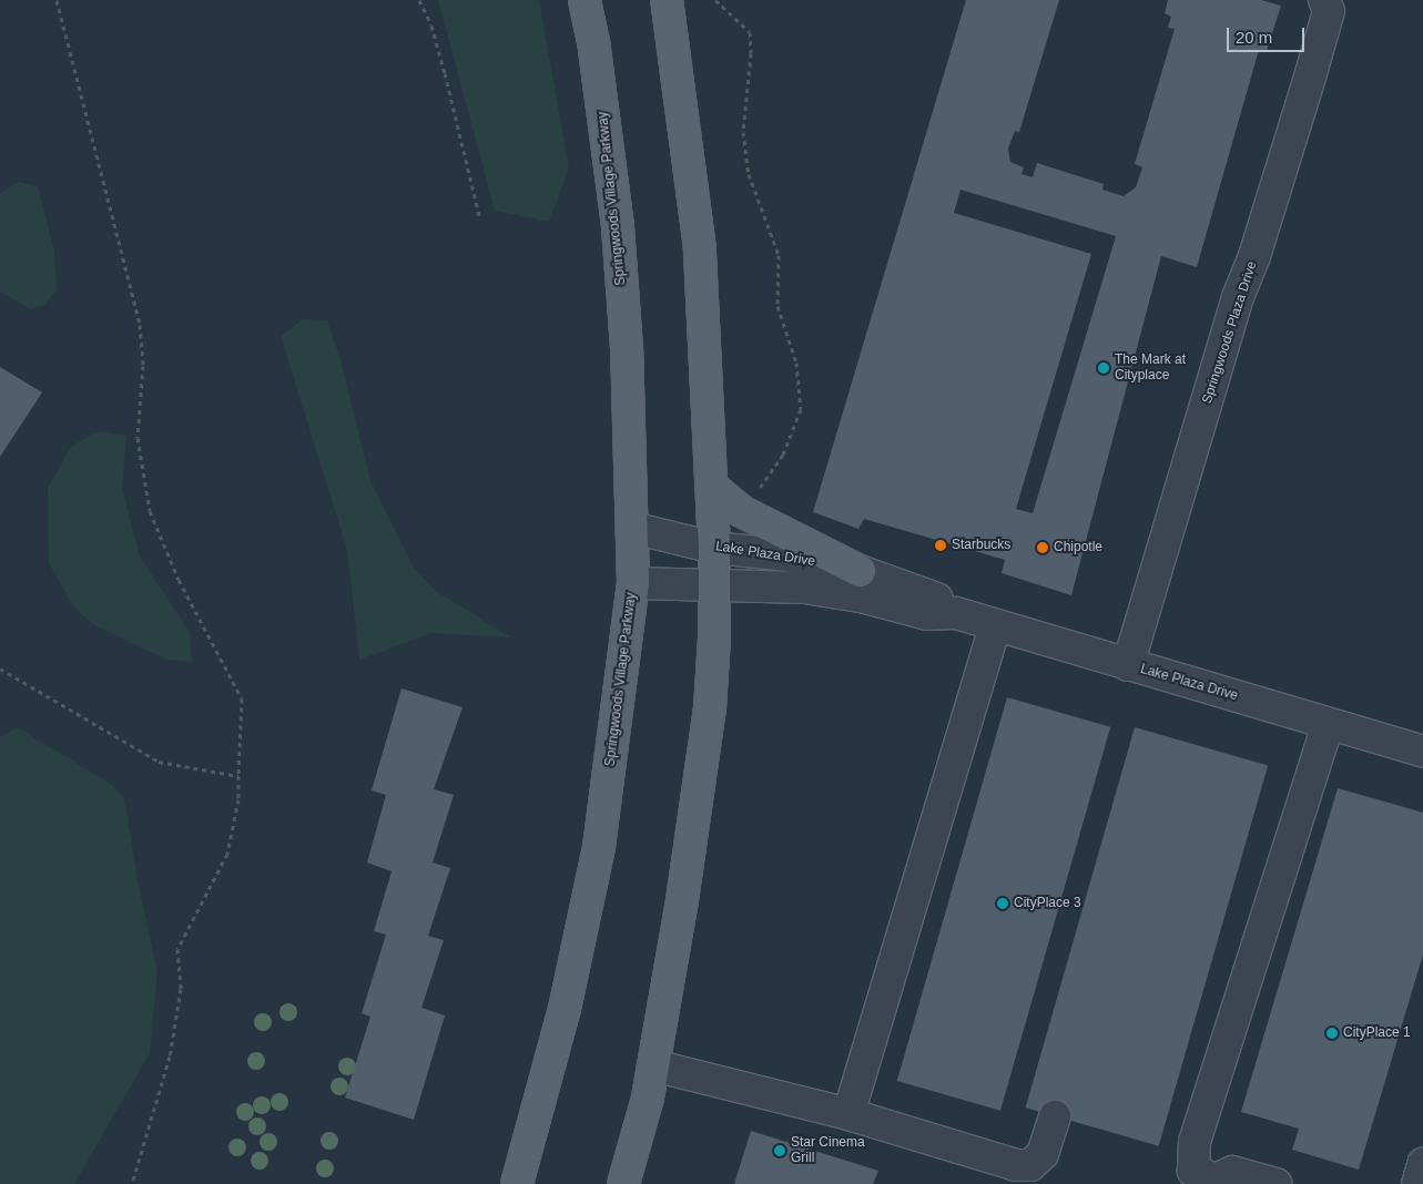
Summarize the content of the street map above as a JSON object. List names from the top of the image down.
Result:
{
  "streets": {
    "main road": ["Springwoods Village Parkway"],
    "street": ["Springwoods Plaza Drive", "Lake Plaza Drive"]
  },
  "crossings": [
    ["Springwoods Village Parkway", "Lake Plaza Drive"],
    ["Springwoods Plaza Drive", "Lake Plaza Drive"]
  ],
  "places": [
    "The Mark at Cityplace",
    "Starbucks",
    "Chipotle",
    "CityPlace 3",
    "CityPlace 1",
    "Star Cinema Grill"
  ],
  "scale_bar": "20 m"
}
